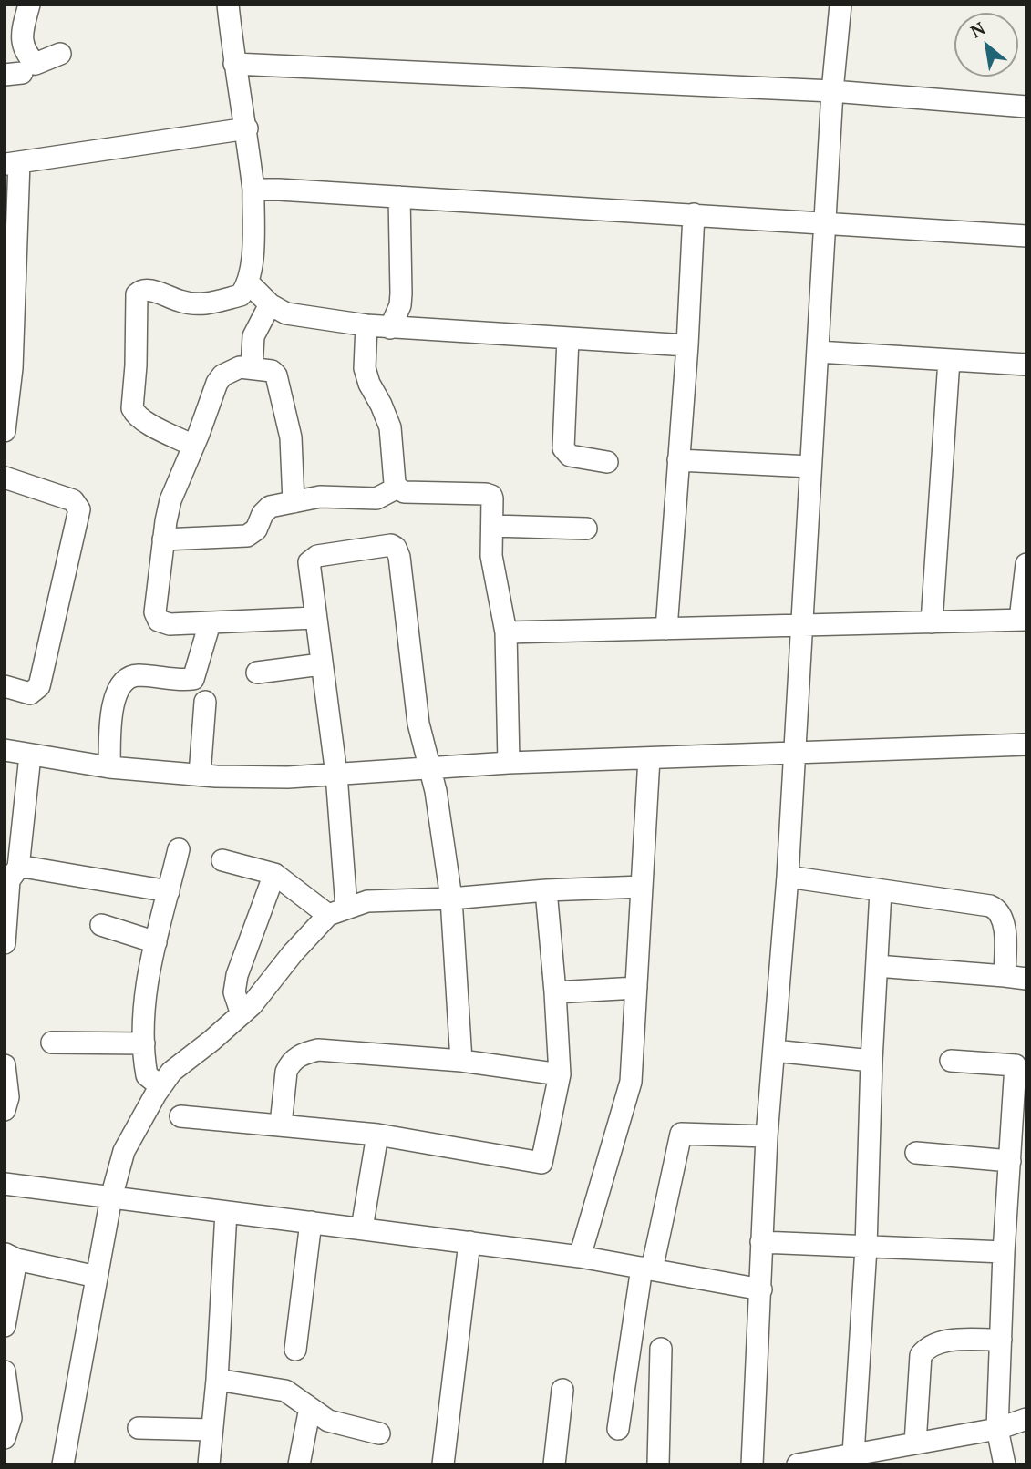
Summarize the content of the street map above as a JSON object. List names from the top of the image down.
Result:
{
  "north": "top left"
}
